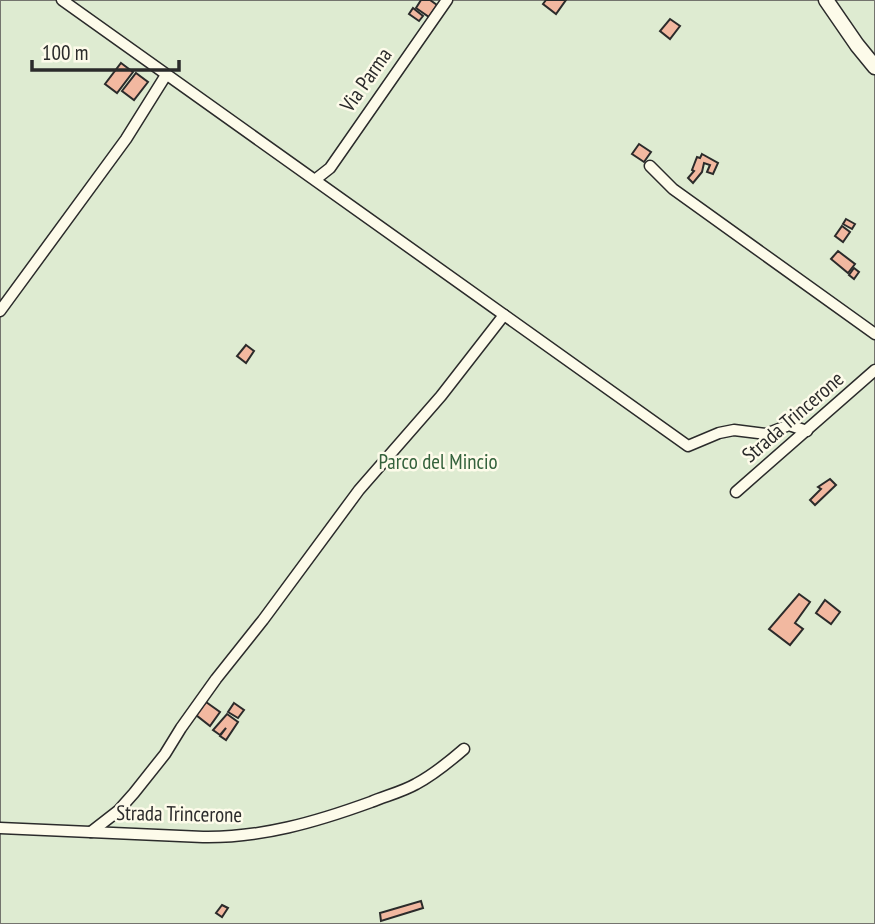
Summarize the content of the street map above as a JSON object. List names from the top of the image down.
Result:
{
  "streets": {
    "street": ["Via Parma", "Strada Trincerone"]
  },
  "parks": ["Parco del Mincio"],
  "scale_bar": "100 m"
}
